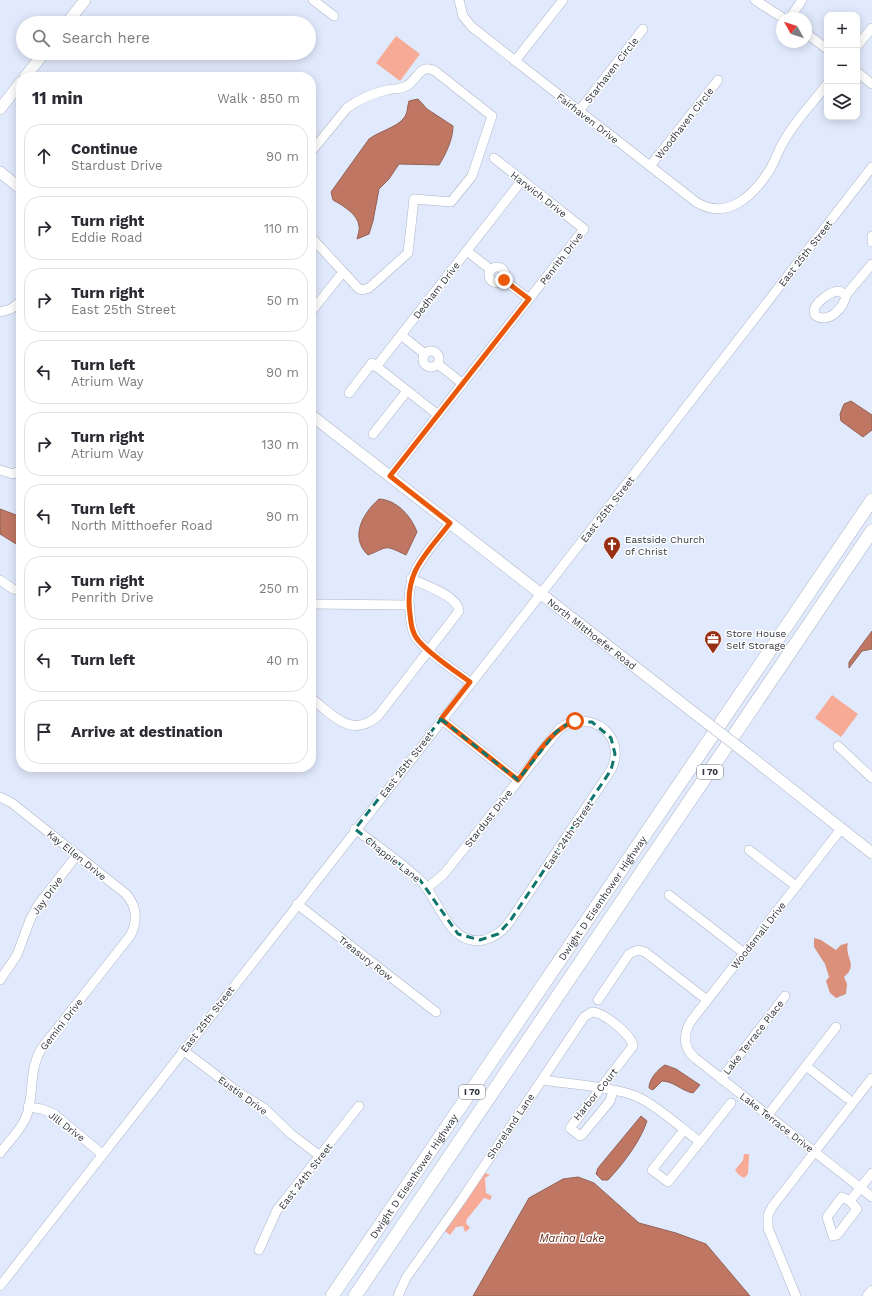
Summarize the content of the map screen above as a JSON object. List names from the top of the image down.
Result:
{
  "streets": {
    "highway": ["I 70", "Dwight D Eisenhower Highway"],
    "main road": ["North Mitthoefer Road"],
    "street": [
      "Starhaven Circle",
      "Fairhaven Drive",
      "Woodhaven Circle",
      "Harwich Drive",
      "East 25th Street",
      "Penrith Drive",
      "Dedham Drive",
      "Stardust Drive",
      "East 24th Street",
      "Kay Ellen Drive",
      "Chappie Lane",
      "Jay Drive",
      "Woodsmall Drive",
      "Treasury Row",
      "Gemini Drive",
      "Lake Terrace Place",
      "Harbor Court",
      "Eustis Drive",
      "Lake Terrace Drive",
      "Jill Drive",
      "Shoreland Lane"
    ]
  },
  "crossings": [
    ["Starhaven Circle", "Fairhaven Drive"],
    ["Fairhaven Drive", "Woodhaven Circle"],
    ["Harwich Drive", "Penrith Drive"],
    ["Harwich Drive", "Dedham Drive"],
    ["East 25th Street", "North Mitthoefer Road"],
    ["East 25th Street", "Chappie Lane"],
    ["East 25th Street", "Treasury Row"],
    ["East 25th Street", "Eustis Drive"],
    ["East 25th Street", "Jill Drive"],
    ["Penrith Drive", "North Mitthoefer Road"],
    ["North Mitthoefer Road", "Woodsmall Drive"],
    ["Stardust Drive", "East 24th Street"],
    ["Stardust Drive", "Chappie Lane"],
    ["East 24th Street", "Chappie Lane"],
    ["East 24th Street", "Eustis Drive"],
    ["Kay Ellen Drive", "Jay Drive"],
    ["Kay Ellen Drive", "Gemini Drive"],
    ["Woodsmall Drive", "Lake Terrace Drive"],
    ["Gemini Drive", "Jill Drive"],
    ["Lake Terrace Place", "Lake Terrace Drive"],
    ["Harbor Court", "Shoreland Lane"]
  ],
  "water": ["Marina Lake"],
  "places": {
    "church": ["Eastside Church of Christ"],
    "office": ["Store House Self Storage"]
  },
  "north": "top left",
  "page": {
    "map_buttons": ["+", "−"],
    "search": "Search here",
    "heading": ["11 min", "Walk · 850 m"],
    "list": [
      ["Continue", "Stardust Drive", "90 m"],
      ["Turn right", "Eddie Road", "110 m"],
      ["Turn right", "East 25th Street", "50 m"],
      ["Turn left", "Atrium Way", "90 m"],
      ["Turn right", "Atrium Way", "130 m"],
      ["Turn left", "North Mitthoefer Road", "90 m"],
      ["Turn right", "Penrith Drive", "250 m"],
      ["Turn left", "40 m"],
      "Arrive at destination"
    ]
  }
}
